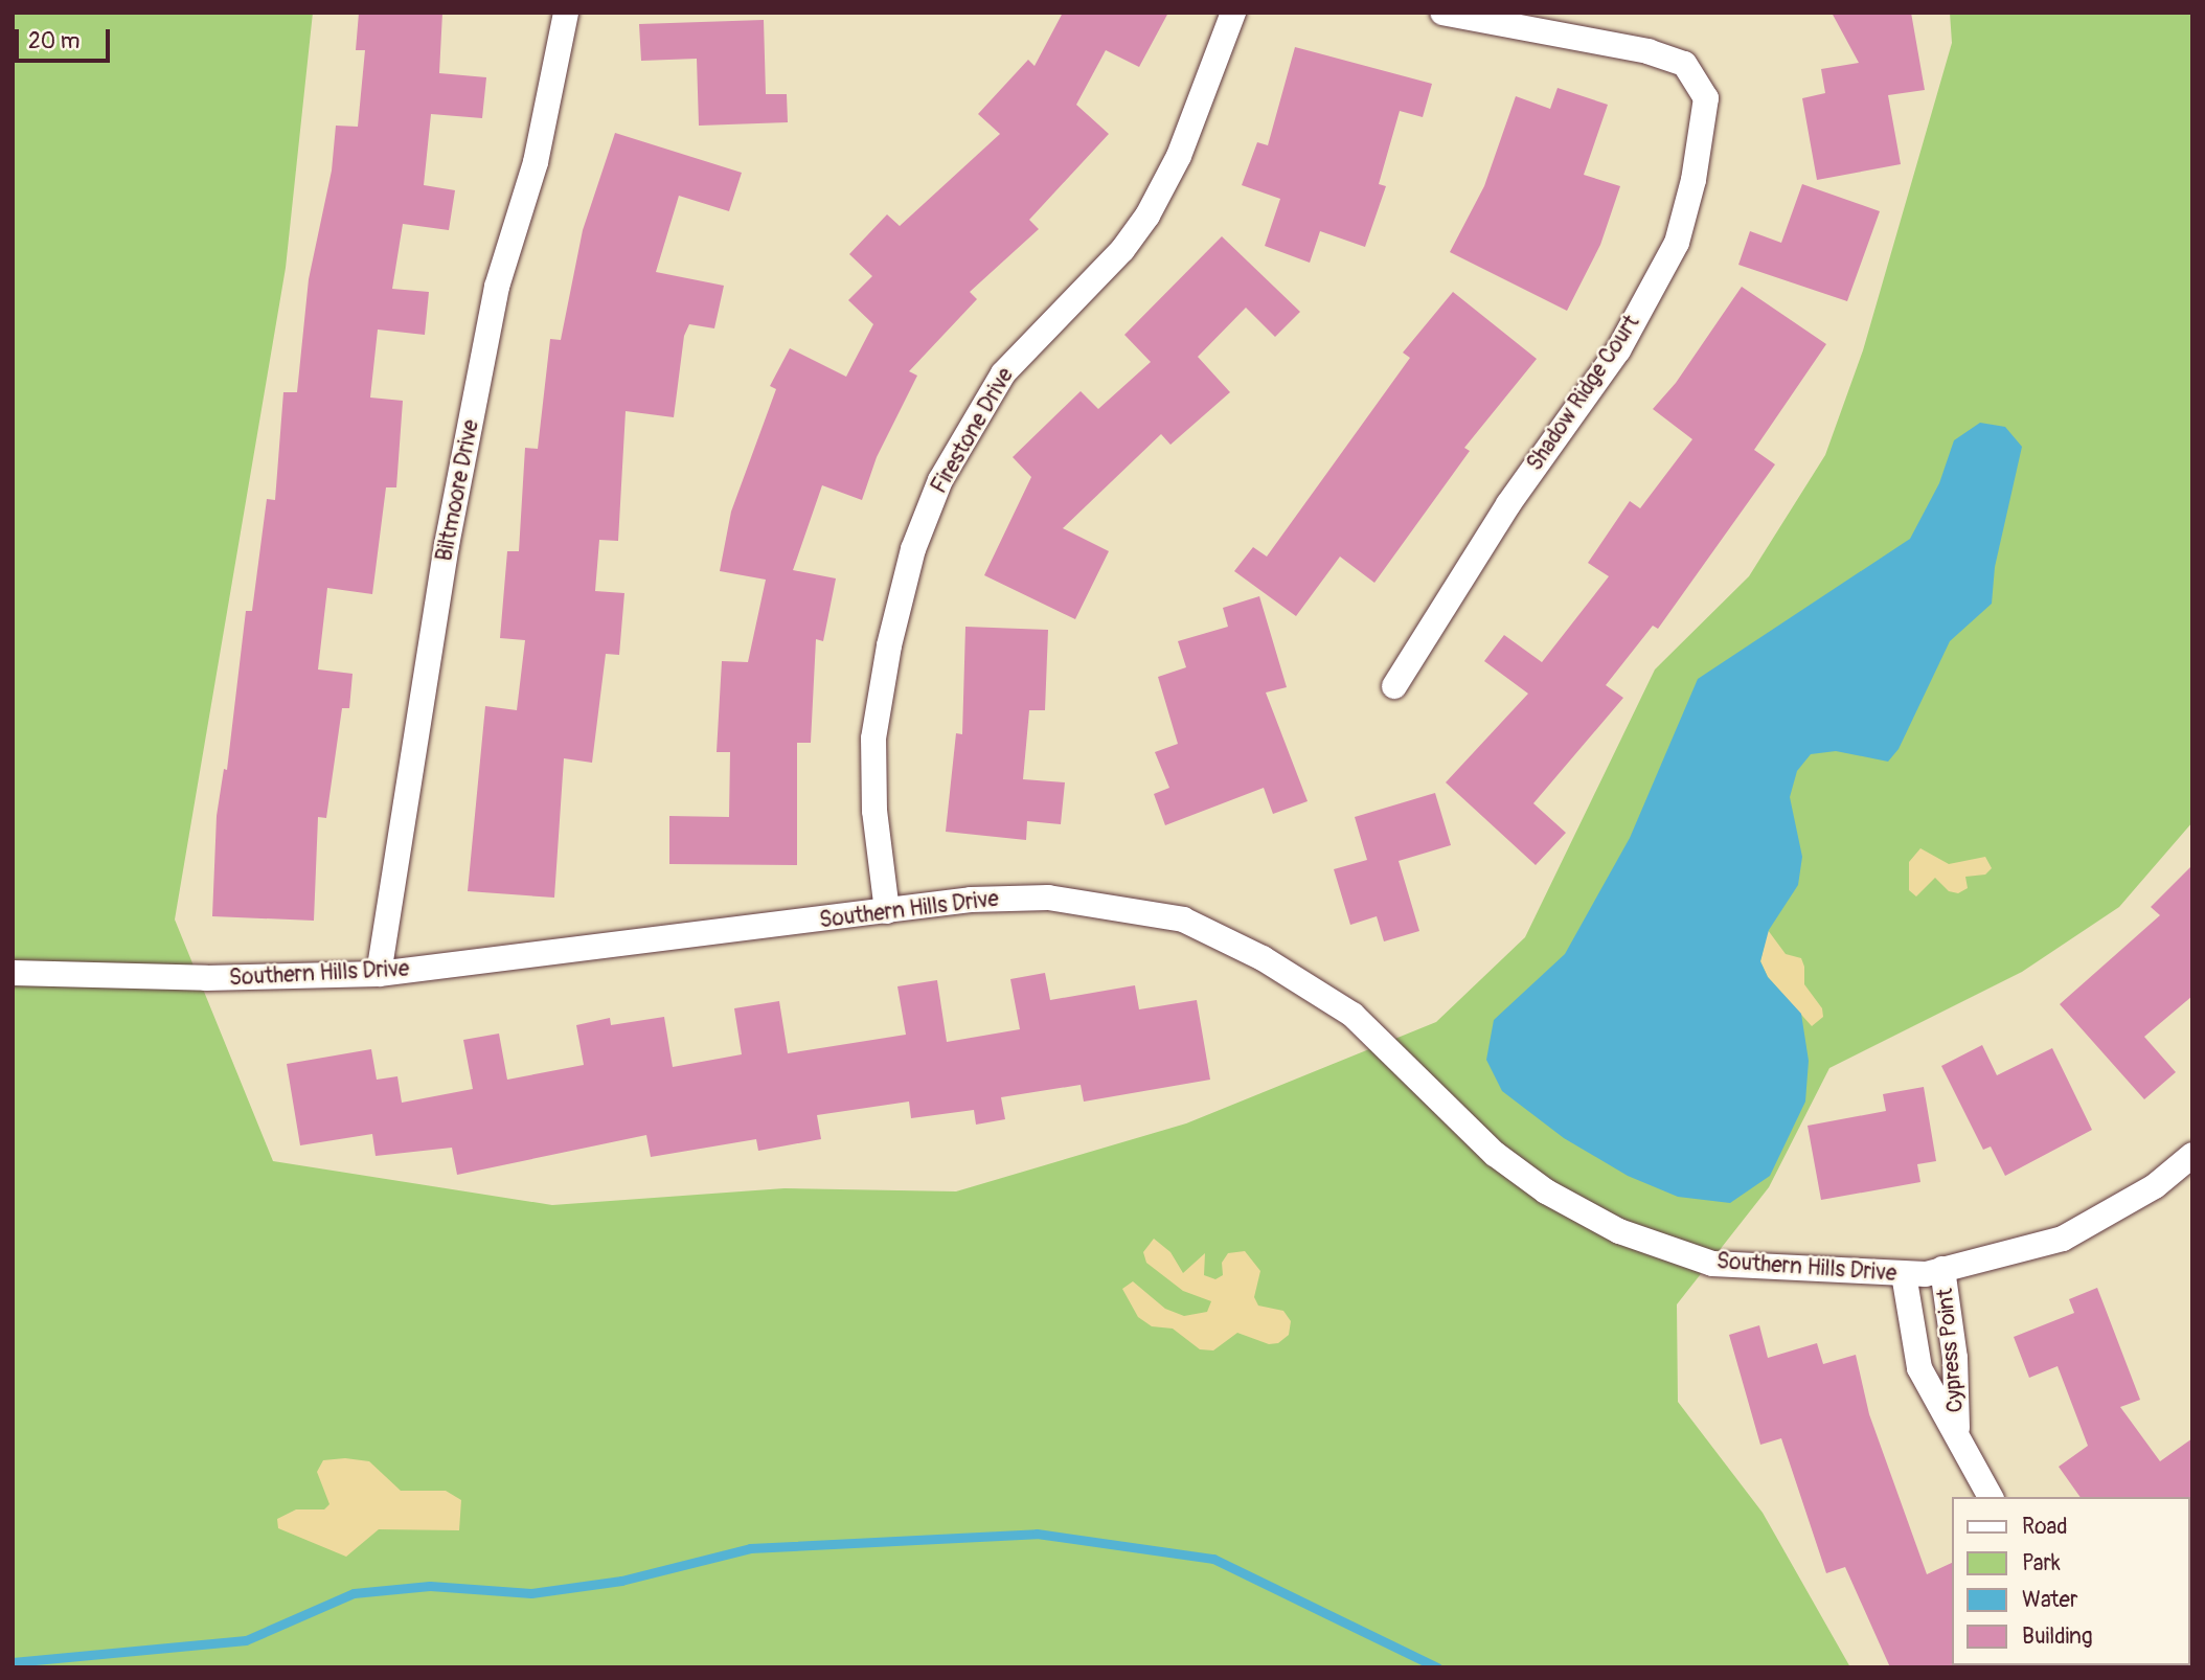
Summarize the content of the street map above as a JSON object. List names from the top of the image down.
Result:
{
  "streets": {
    "street": [
      "Shadow Ridge Court",
      "Firestone Drive",
      "Biltmoore Drive",
      "Southern Hills Drive",
      "Cypress Point"
    ]
  },
  "crossings": [
    ["Firestone Drive", "Southern Hills Drive"],
    ["Biltmoore Drive", "Southern Hills Drive"],
    ["Southern Hills Drive", "Cypress Point"]
  ],
  "legend": [
    "Road",
    "Park",
    "Water",
    "Building"
  ],
  "scale_bar": "20 m"
}
